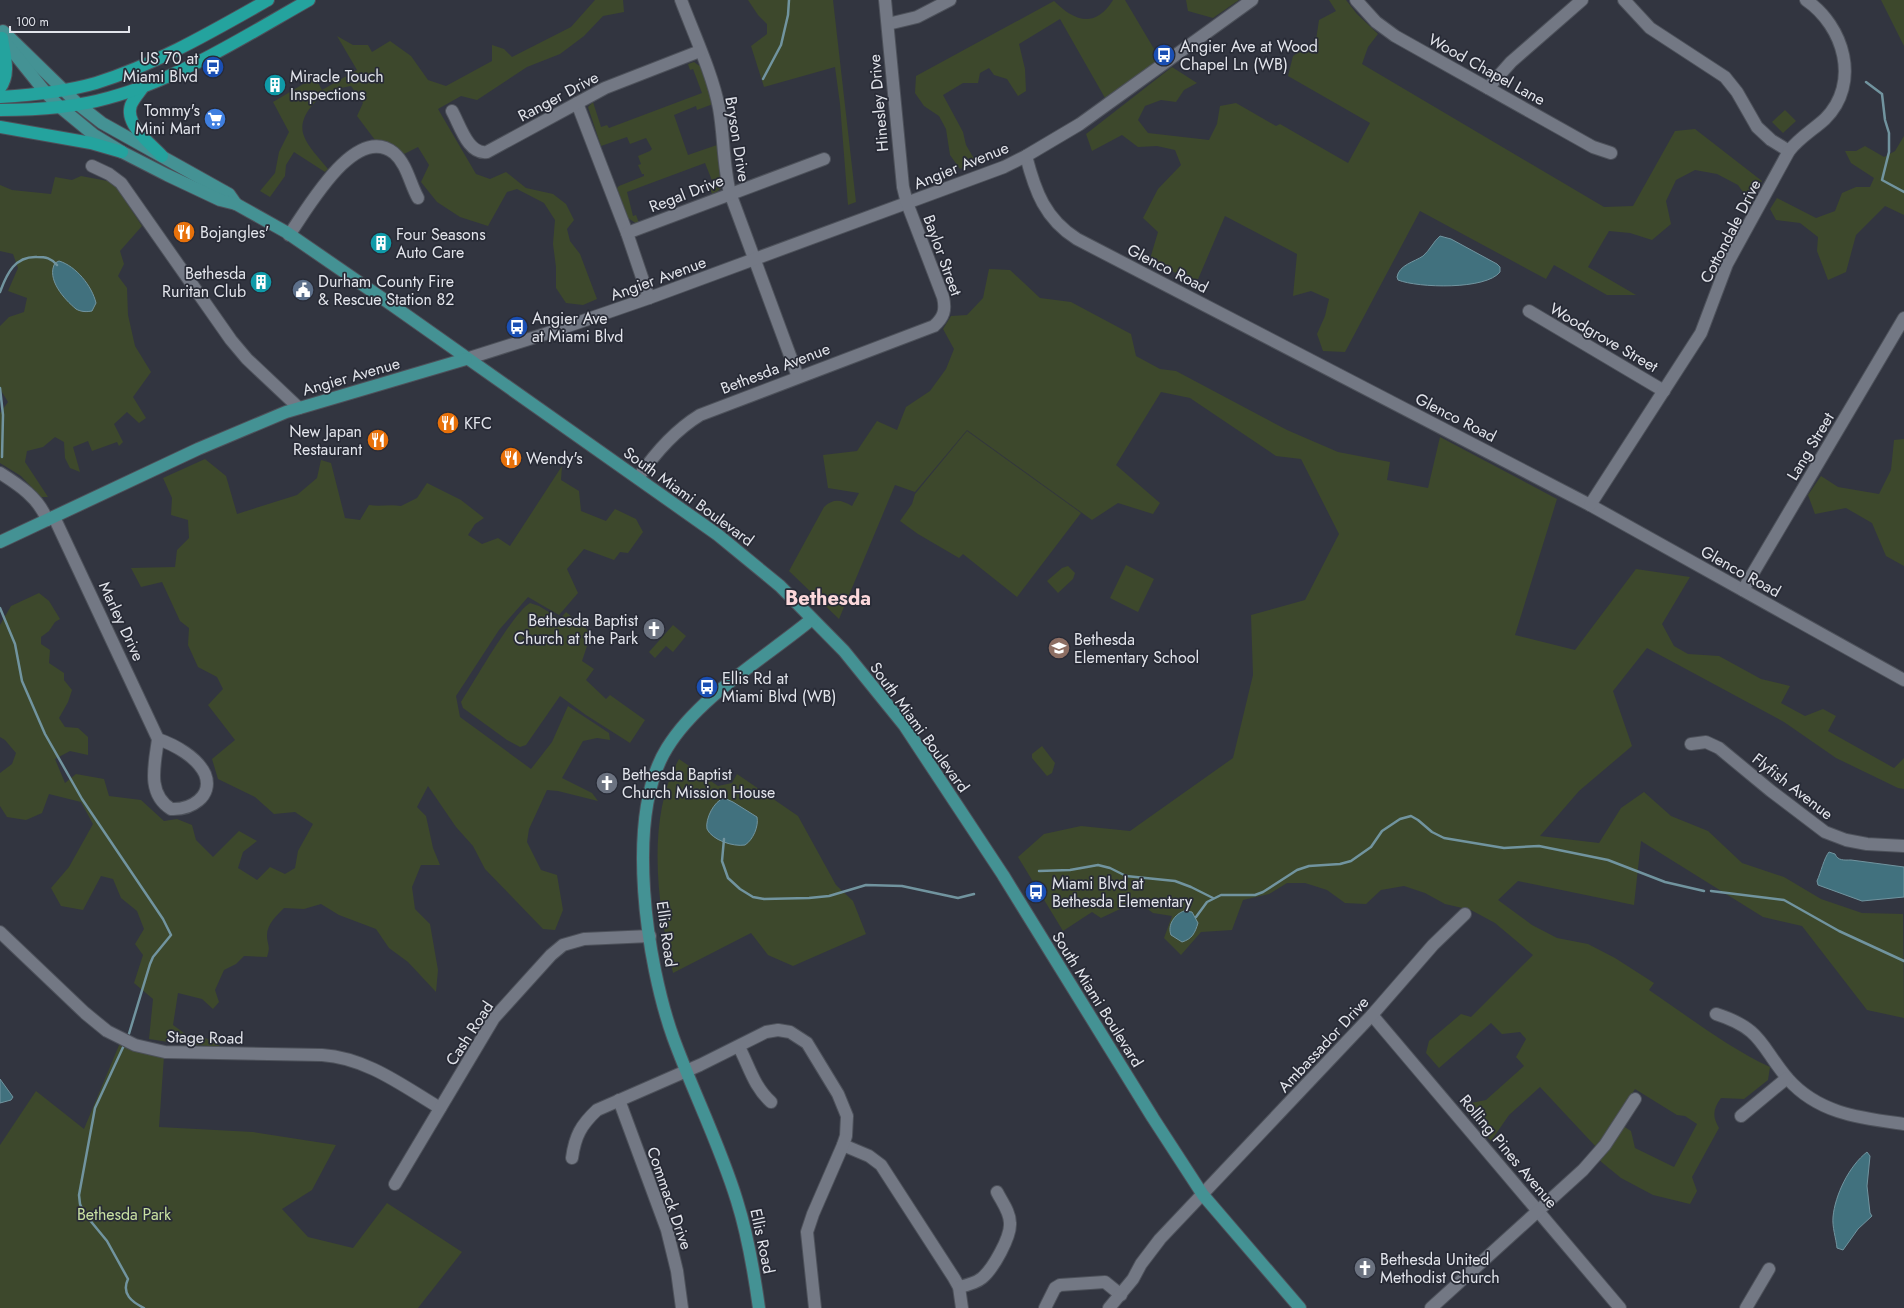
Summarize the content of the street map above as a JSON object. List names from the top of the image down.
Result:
{
  "streets": {
    "main road": ["Angier Avenue", "South Miami Boulevard", "Ellis Road"],
    "street": [
      "Wood Chapel Lane",
      "Ranger Drive",
      "Hinesley Drive",
      "Bryson Drive",
      "Regal Drive",
      "Cottondale Drive",
      "Baylor Street",
      "Glenco Road",
      "Woodgrove Street",
      "Bethesda Avenue",
      "Lang Street",
      "Marley Drive",
      "Flyfish Avenue",
      "Cash Road",
      "Stage Road",
      "Ambassador Drive",
      "Rolling Pines Avenue",
      "Commack Drive"
    ]
  },
  "crossings": [
    ["Ranger Drive", "Bryson Drive"],
    ["Hinesley Drive", "Angier Avenue"],
    ["Hinesley Drive", "Baylor Street"],
    ["Bryson Drive", "Angier Avenue"],
    ["Bryson Drive", "Regal Drive"],
    ["Bryson Drive", "Bethesda Avenue"],
    ["Angier Avenue", "Baylor Street"],
    ["Angier Avenue", "Glenco Road"],
    ["Angier Avenue", "South Miami Boulevard"],
    ["Angier Avenue", "Marley Drive"],
    ["Cottondale Drive", "Glenco Road"],
    ["Cottondale Drive", "Woodgrove Street"],
    ["Baylor Street", "Bethesda Avenue"],
    ["Glenco Road", "Lang Street"],
    ["Bethesda Avenue", "South Miami Boulevard"],
    ["South Miami Boulevard", "Ellis Road"],
    ["South Miami Boulevard", "Ambassador Drive"],
    ["Ellis Road", "Cash Road"],
    ["Cash Road", "Stage Road"],
    ["Ambassador Drive", "Rolling Pines Avenue"]
  ],
  "districts": ["Bethesda"],
  "parks": ["Bethesda Park"],
  "places": {
    "bus stop": [
      "Angier Ave at Wood Chapel Ln (WB)",
      "US 70 at Miami Blvd",
      "Angier Ave at Miami Blvd",
      "Ellis Rd at Miami Blvd (WB)",
      "Miami Blvd at Bethesda Elementary"
    ],
    "building": ["Miracle Touch Inspections", "Four Seasons Auto Care", "Bethesda Ruritan Club"],
    "supermarket": ["Tommy's Mini Mart"],
    "restaurant": [
      "Bojangles'",
      "KFC",
      "New Japan Restaurant",
      "Wendy's"
    ],
    "public building": ["Durham County Fire & Rescue Station 82"],
    "church": ["Bethesda Baptist Church at the Park", "Bethesda Baptist Church Mission House", "Bethesda United Methodist Church"],
    "school or university": ["Bethesda Elementary School"]
  },
  "scale_bar": "100 m"
}
